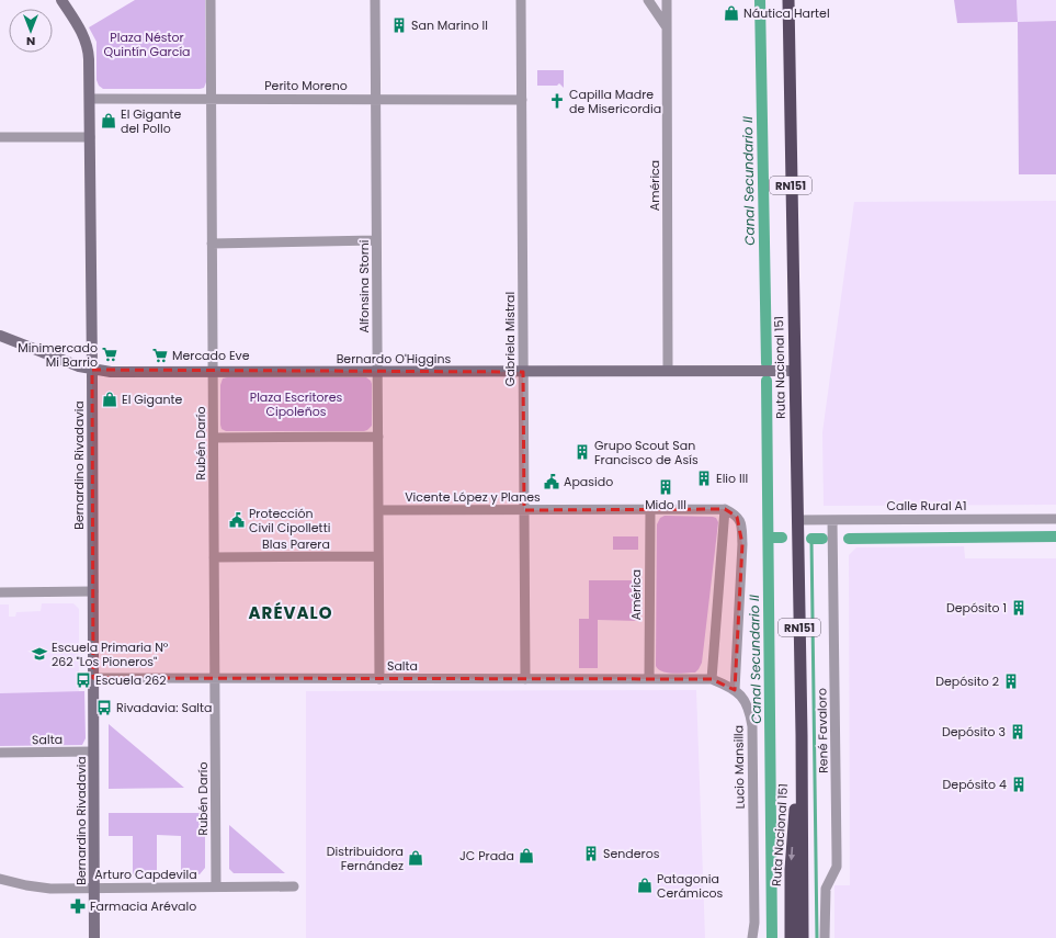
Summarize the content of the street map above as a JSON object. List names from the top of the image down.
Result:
{
  "streets": {
    "highway": ["RN151", "Ruta Nacional 151"],
    "main road": ["Bernardo O'Higgins", "Bernardino Rivadavia"],
    "street": [
      "Perito Moreno",
      "América",
      "Alfonsina Storni",
      "Gabriela Mistral",
      "Rubén Darío",
      "Vicente López y Planes",
      "Calle Rural A1",
      "Blas Parera",
      "Salta",
      "René Favaloro",
      "Lucio Mansilla",
      "Arturo Capdevila"
    ]
  },
  "crossings": [
    ["Perito Moreno", "Alfonsina Storni"],
    ["Perito Moreno", "Gabriela Mistral"],
    ["Perito Moreno", "Rubén Darío"],
    ["Perito Moreno", "Bernardino Rivadavia"],
    ["América", "Bernardo O'Higgins"],
    ["América", "Vicente López y Planes"],
    ["América", "Salta"],
    ["Alfonsina Storni", "Bernardo O'Higgins"],
    ["Alfonsina Storni", "Vicente López y Planes"],
    ["Alfonsina Storni", "Blas Parera"],
    ["Alfonsina Storni", "Salta"],
    ["Gabriela Mistral", "Bernardo O'Higgins"],
    ["Gabriela Mistral", "Vicente López y Planes"],
    ["Gabriela Mistral", "Salta"],
    ["Bernardo O'Higgins", "Ruta Nacional 151"],
    ["Bernardo O'Higgins", "Rubén Darío"],
    ["Bernardo O'Higgins", "Bernardino Rivadavia"],
    ["Ruta Nacional 151", "Calle Rural A1"],
    ["Rubén Darío", "Blas Parera"],
    ["Rubén Darío", "Salta"],
    ["Rubén Darío", "Arturo Capdevila"],
    ["Bernardino Rivadavia", "Salta"],
    ["Bernardino Rivadavia", "Arturo Capdevila"],
    ["Calle Rural A1", "René Favaloro"],
    ["Salta", "Lucio Mansilla"]
  ],
  "districts": ["ARÉVALO"],
  "water": ["Canal Secundario II"],
  "parks": ["Plaza Néstor Quintín García", "Plaza Escritores Cipoleños"],
  "places": {
    "shop": [
      "Náutica Hartel",
      "El Gigante del Pollo",
      "El Gigante",
      "JC Prada",
      "Distribuidora Fernández",
      "Patagonia Cerámicos"
    ],
    "building": [
      "San Marino II",
      "Grupo Scout San Francisco de Asís",
      "Elio III",
      "Mido III",
      "Depósito 1",
      "Depósito 2",
      "Depósito 3",
      "Depósito 4",
      "Senderos"
    ],
    "church": ["Capilla Madre de Misericordia"],
    "supermarket": ["Minimercado Mi Barrio", "Mercado Eve"],
    "public building": ["Apasido", "Protección Civil Cipolletti"],
    "school or university": ["Escuela Primaria N° 262 \"Los Pioneros\""],
    "bus stop": ["Escuela 262", "Rivadavia: Salta"],
    "pharmacy": ["Farmacia Arévalo"]
  },
  "north": "bottom"
}
